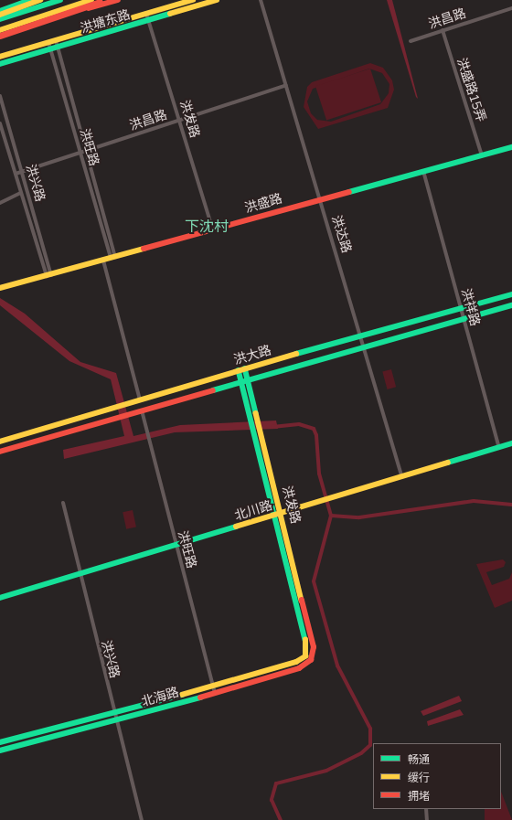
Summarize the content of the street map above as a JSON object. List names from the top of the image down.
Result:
{
  "streets": {
    "main road": [
      "洪塘东路",
      "洪发路",
      "洪盛路",
      "洪大路",
      "北川路",
      "北海路"
    ],
    "street": [
      "洪昌路",
      "洪盛路15弄",
      "洪旺路",
      "洪兴路",
      "洪达路",
      "洪祥路"
    ]
  },
  "crossings": [
    ["洪昌路", "洪盛路15弄"],
    ["洪昌路", "洪发路"],
    ["洪昌路", "洪旺路"],
    ["洪昌路", "洪兴路"],
    ["洪昌路", "洪达路"],
    ["洪塘东路", "洪发路"],
    ["洪塘东路", "洪旺路"],
    ["洪盛路15弄", "洪盛路"],
    ["洪发路", "洪盛路"],
    ["洪发路", "洪大路"],
    ["洪发路", "北川路"],
    ["洪发路", "北海路"],
    ["洪旺路", "洪盛路"],
    ["洪旺路", "洪大路"],
    ["洪旺路", "北川路"],
    ["洪旺路", "北海路"],
    ["洪兴路", "洪盛路"],
    ["洪兴路", "北川路"],
    ["洪兴路", "北海路"],
    ["洪盛路", "洪达路"],
    ["洪盛路", "洪祥路"],
    ["洪达路", "洪大路"],
    ["洪达路", "北川路"],
    ["洪祥路", "洪大路"],
    ["洪祥路", "北川路"]
  ],
  "districts": ["下沈村"],
  "legend": ["畅通", "缓行", "拥堵"]
}
